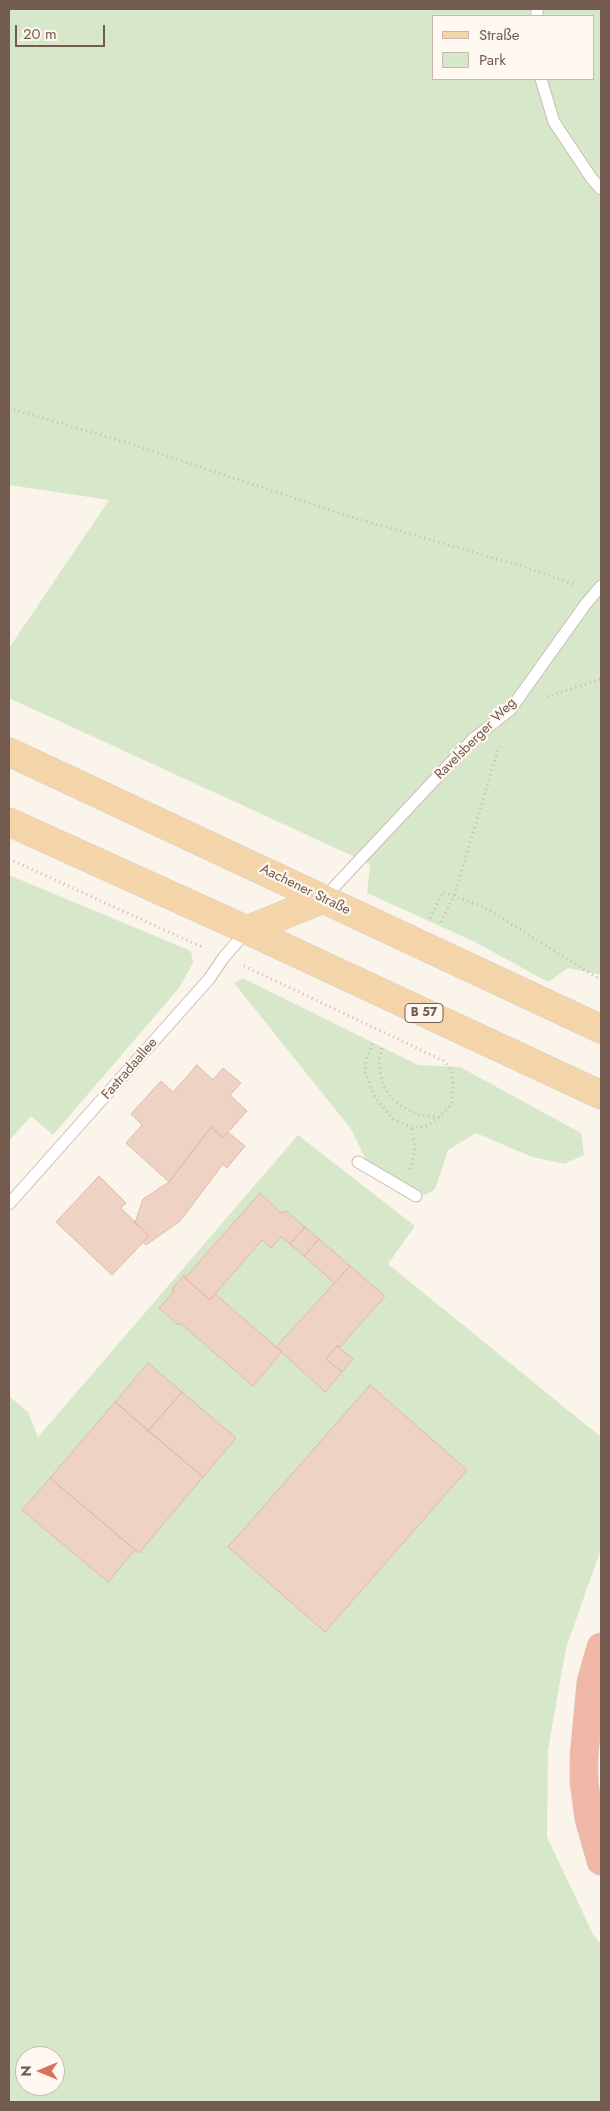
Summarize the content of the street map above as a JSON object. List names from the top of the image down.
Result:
{
  "streets": {
    "main road": ["Aachener Straße", "B 57"],
    "lane": ["Ravelsberger Weg", "Fastradaallee"]
  },
  "crossings": [
    ["Ravelsberger Weg", "Aachener Straße"],
    ["B 57", "Fastradaallee"]
  ],
  "legend": ["Straße", "Park"],
  "scale_bar": "20 m",
  "north": "left"
}
